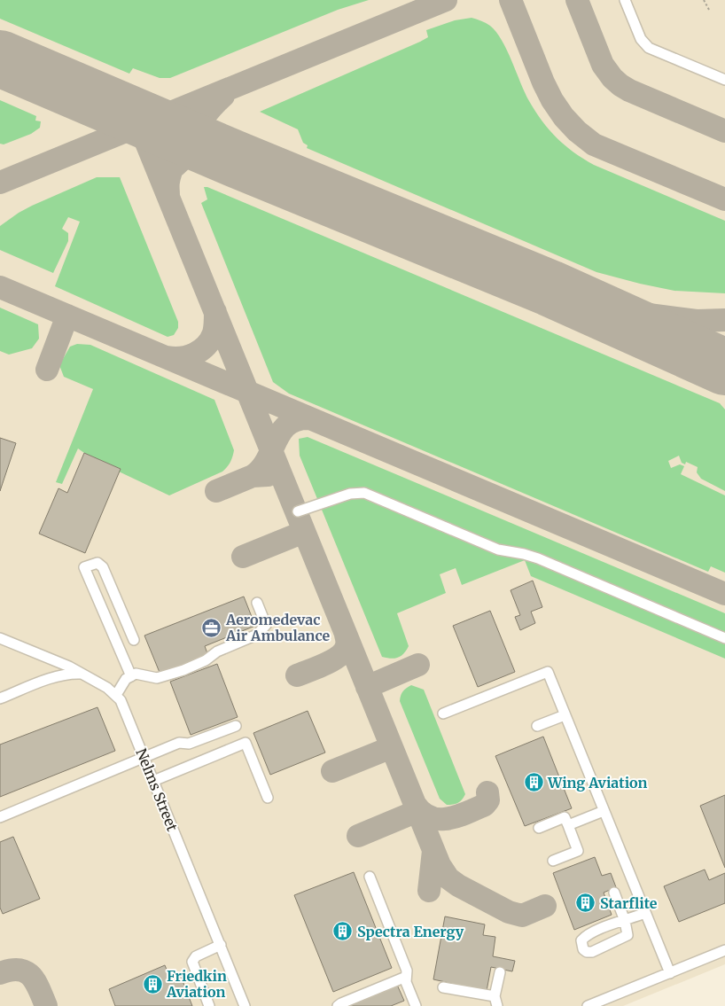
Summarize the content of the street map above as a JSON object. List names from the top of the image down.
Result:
{
  "streets": {
    "street": ["Nelms Street"]
  },
  "places": {
    "office": ["Aeromedevac Air Ambulance"],
    "building": [
      "Wing Aviation",
      "Starflite",
      "Spectra Energy",
      "Friedkin Aviation"
    ]
  }
}
